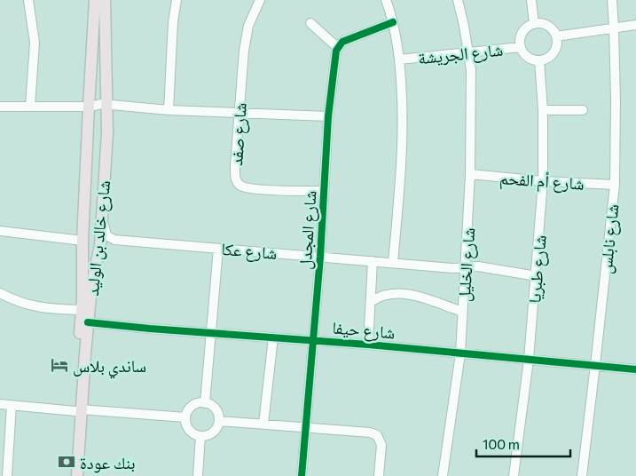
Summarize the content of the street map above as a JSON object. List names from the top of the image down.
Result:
{
  "streets": {
    "main road": ["شارع خالد بن الوليد"],
    "street": [
      "شارع الجريشة",
      "شارع صفد",
      "شارع أم الفحم",
      "شارع المجدل",
      "شارع نابلس",
      "شارع عكا",
      "شارع الخليل",
      "شارع طبريا",
      "شارع حيفا"
    ]
  },
  "crossings": [
    ["شارع الجريشة", "شارع الخليل"],
    ["شارع الجريشة", "شارع طبريا"],
    ["شارع صفد", "شارع المجدل"],
    ["شارع أم الفحم", "شارع نابلس"],
    ["شارع أم الفحم", "شارع الخليل"],
    ["شارع أم الفحم", "شارع طبريا"],
    ["شارع المجدل", "شارع عكا"],
    ["شارع المجدل", "شارع حيفا"],
    ["شارع خالد بن الوليد", "شارع عكا"],
    ["شارع خالد بن الوليد", "شارع حيفا"],
    ["شارع نابلس", "شارع حيفا"],
    ["شارع عكا", "شارع الخليل"],
    ["شارع عكا", "شارع طبريا"],
    ["شارع الخليل", "شارع حيفا"],
    ["شارع طبريا", "شارع حيفا"]
  ],
  "places": {
    "hotel": ["ساندي بلاس"],
    "bank": ["بنك عودة"]
  },
  "scale_bar": "100 m"
}
